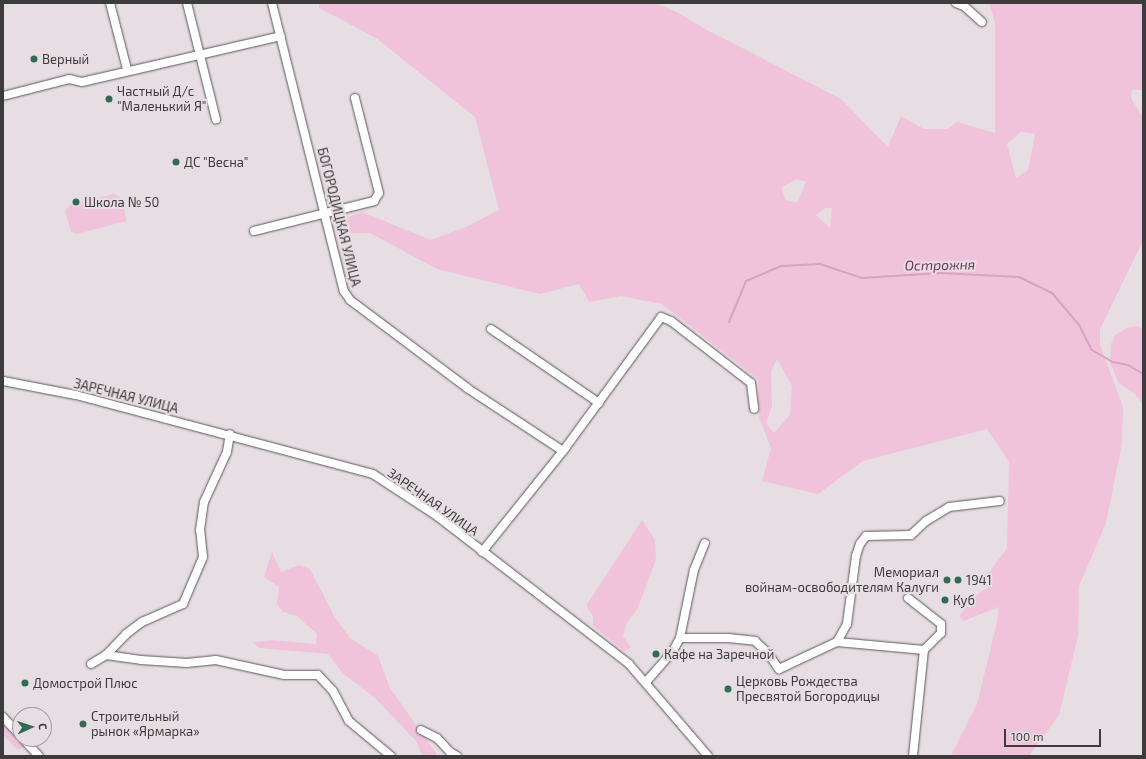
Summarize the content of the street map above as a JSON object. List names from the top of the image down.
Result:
{
  "streets": {
    "street": ["БОГОРОДИЦКАЯ УЛИЦА", "ЗАРЕЧНАЯ УЛИЦА"]
  },
  "water": ["Острожня"],
  "places": [
    "Верный",
    "Частный Д/с \"Маленький Я\"",
    "ДС \"Весна\"",
    "Школа № 50",
    "Мемориал войнам-освободителям Калуги",
    "1941",
    "Куб",
    "Кафе на Заречной",
    "Домострой Плюс",
    "Церковь Рождества Пресвятой Богородицы",
    "Строительный рынок «Ярмарка»"
  ],
  "scale_bar": "100 m",
  "north": "right"
}
